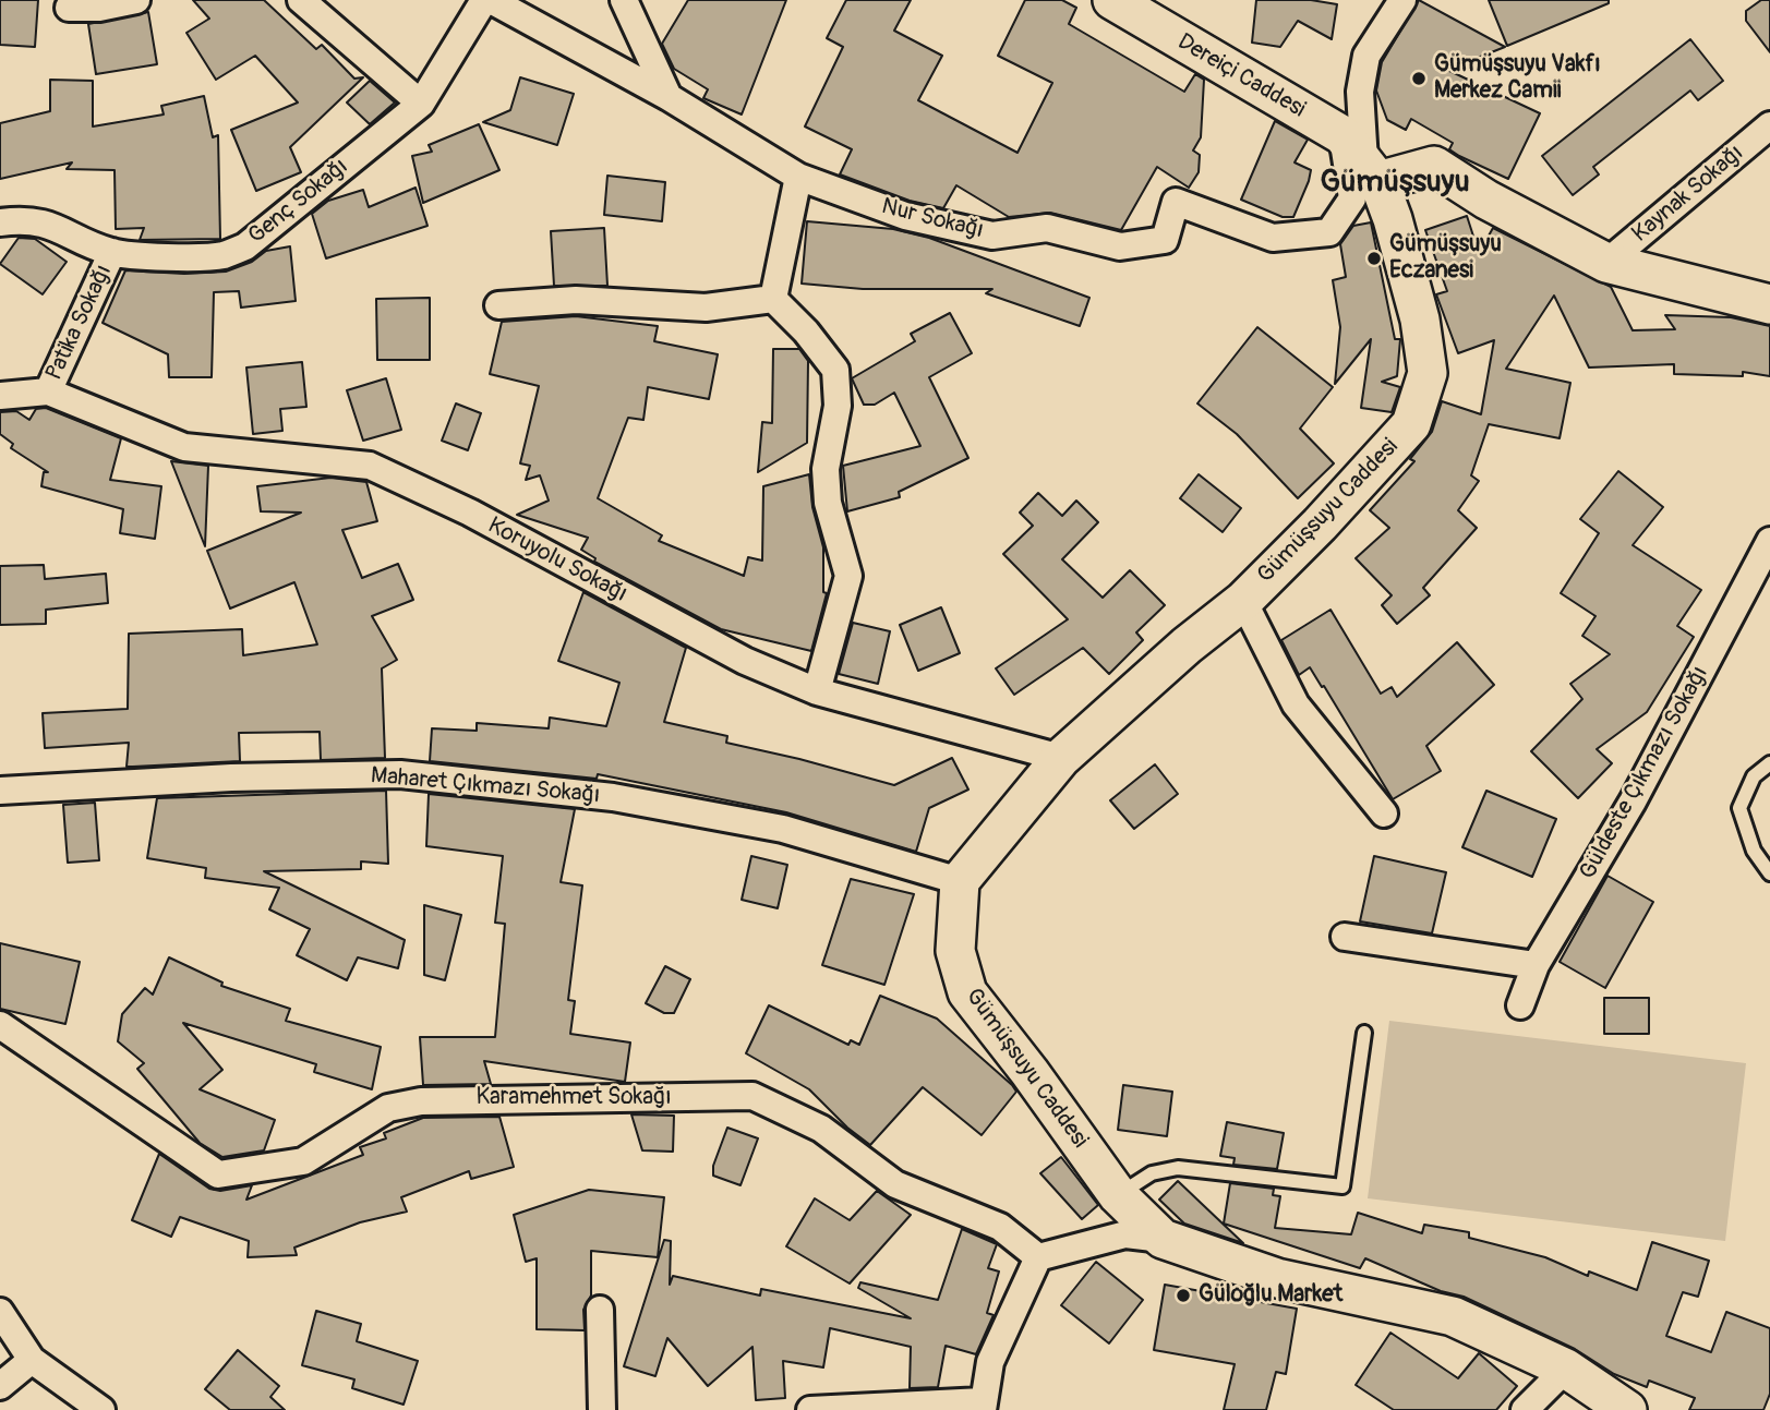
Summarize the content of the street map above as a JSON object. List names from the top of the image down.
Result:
{
  "streets": {
    "street": [
      "Dereiçi Caddesi",
      "Kaynak Sokağı",
      "Genç Sokağı",
      "Nur Sokağı",
      "Patika Sokağı",
      "Gümüşsuyu Caddesi",
      "Koruyolu Sokağı",
      "Güldeste Çıkmazı Sokağı",
      "Maharet Çıkmazı Sokağı",
      "Karamehmet Sokağı"
    ]
  },
  "crossings": [
    ["Dereiçi Caddesi", "Nur Sokağı"],
    ["Dereiçi Caddesi", "Gümüşsuyu Caddesi"],
    ["Genç Sokağı", "Patika Sokağı"],
    ["Nur Sokağı", "Gümüşsuyu Caddesi"],
    ["Patika Sokağı", "Koruyolu Sokağı"],
    ["Gümüşsuyu Caddesi", "Koruyolu Sokağı"],
    ["Gümüşsuyu Caddesi", "Maharet Çıkmazı Sokağı"]
  ],
  "districts": ["Gümüşsuyu"],
  "places": ["Gümüşsuyu Vakfı Merkez Camii", "Gümüşsuyu Eczanesi", "Güloğlu Market"]
}
